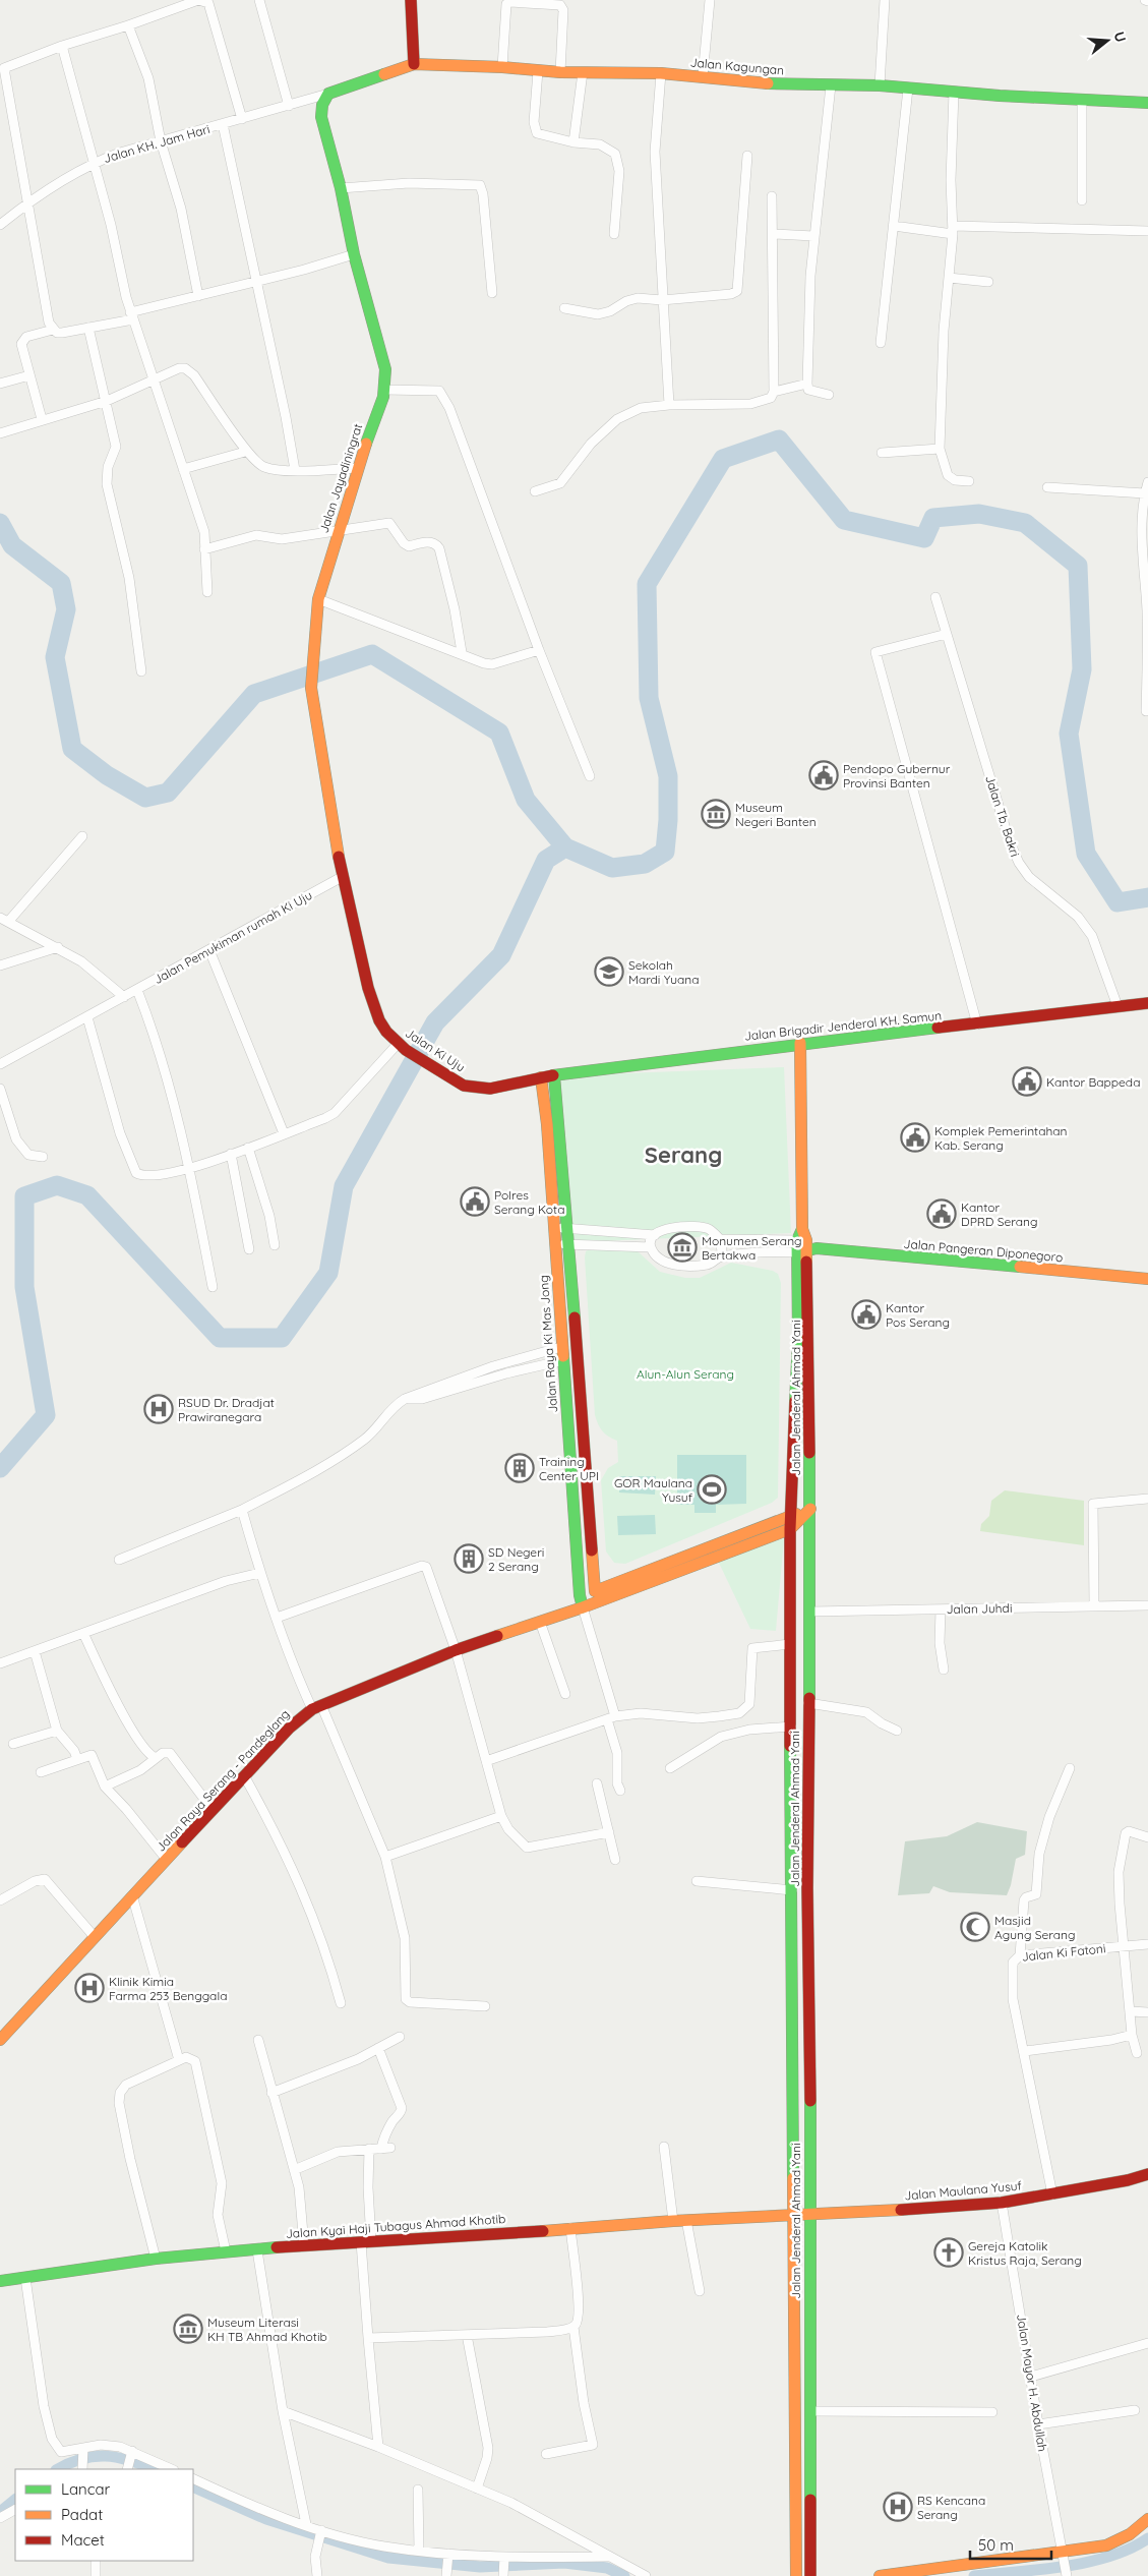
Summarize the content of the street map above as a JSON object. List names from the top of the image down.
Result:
{
  "streets": {
    "main road": [
      "Jalan Kagungan",
      "Jalan Jayadiningrat",
      "Jalan Brigadir Jenderal KH. Samun",
      "Jalan Ki Uju",
      "Jalan Pangeran Diponegoro",
      "Jalan Raya Ki Mas Jong",
      "Jalan Jenderal Ahmad Yani",
      "Jalan Raya Serang - Pandeglang",
      "Jalan Maulana Yusuf",
      "Jalan Kyai Haji Tubagus Ahmad Khotib"
    ],
    "street": [
      "Jalan KH. Jam Hari",
      "Jalan Tb. Bakri",
      "Jalan Pemukiman rumah Ki Uju",
      "Jalan Juhdi",
      "Jalan Ki Fatoni",
      "Jalan Mayor H. Abdullah"
    ]
  },
  "crossings": [
    ["Jalan Kagungan", "Jalan KH. Jam Hari"],
    ["Jalan Kagungan", "Jalan Jayadiningrat"],
    ["Jalan KH. Jam Hari", "Jalan Jayadiningrat"],
    ["Jalan Jayadiningrat", "Jalan Pemukiman rumah Ki Uju"],
    ["Jalan Jayadiningrat", "Jalan Ki Uju"],
    ["Jalan Tb. Bakri", "Jalan Brigadir Jenderal KH. Samun"],
    ["Jalan Pemukiman rumah Ki Uju", "Jalan Ki Uju"],
    ["Jalan Brigadir Jenderal KH. Samun", "Jalan Ki Uju"],
    ["Jalan Brigadir Jenderal KH. Samun", "Jalan Raya Ki Mas Jong"],
    ["Jalan Ki Uju", "Jalan Raya Ki Mas Jong"],
    ["Jalan Pangeran Diponegoro", "Jalan Jenderal Ahmad Yani"],
    ["Jalan Raya Ki Mas Jong", "Jalan Raya Serang - Pandeglang"],
    ["Jalan Jenderal Ahmad Yani", "Jalan Juhdi"],
    ["Jalan Jenderal Ahmad Yani", "Jalan Maulana Yusuf"],
    ["Jalan Jenderal Ahmad Yani", "Jalan Kyai Haji Tubagus Ahmad Khotib"],
    ["Jalan Ki Fatoni", "Jalan Maulana Yusuf"],
    ["Jalan Maulana Yusuf", "Jalan Kyai Haji Tubagus Ahmad Khotib"],
    ["Jalan Maulana Yusuf", "Jalan Mayor H. Abdullah"]
  ],
  "districts": ["Serang"],
  "parks": ["Alun-Alun Serang"],
  "places": {
    "public building": [
      "Pendopo Gubernur Provinsi Banten",
      "Kantor Bappeda",
      "Komplek Pemerintahan Kab. Serang",
      "Polres Serang Kota",
      "Kantor DPRD Serang",
      "Kantor Pos Serang"
    ],
    "museum": ["Museum Negeri Banten", "Monumen Serang Bertakwa", "Museum Literasi KH TB Ahmad Khotib"],
    "school or university": ["Sekolah Mardi Yuana"],
    "hospital": ["RSUD Dr. Dradjat Prawiranegara", "Klinik Kimia Farma 253 Benggala", "RS Kencana Serang"],
    "building": ["Training Center UPI", "SD Negeri 2 Serang"],
    "sports": ["GOR Maulana Yusuf"],
    "mosque": ["Masjid Agung Serang"],
    "church": ["Gereja Katolik Kristus Raja, Serang"]
  },
  "legend": ["Lancar", "Padat", "Macet"],
  "scale_bar": "50 m",
  "north": "right"
}
